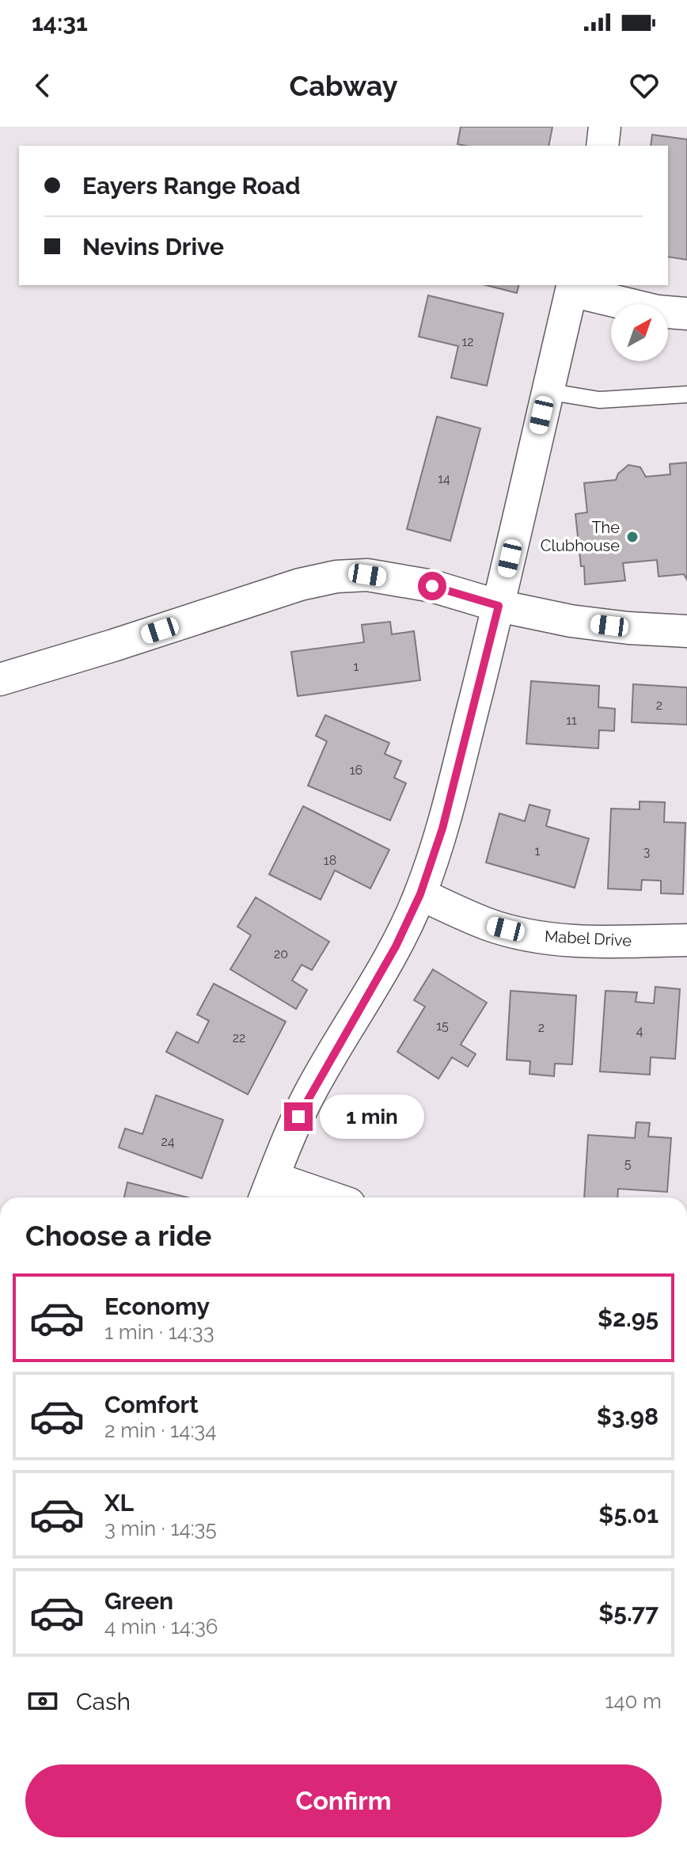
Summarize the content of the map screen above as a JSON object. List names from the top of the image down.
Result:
{
  "streets": {
    "street": ["Mabel Drive"]
  },
  "places": ["The Clubhouse"],
  "house_numbers": [
    "12",
    "14",
    "1",
    "2",
    "11",
    "16",
    "1",
    "3",
    "18",
    "20",
    "15",
    "2",
    "4",
    "22",
    "24",
    "5"
  ],
  "north": "top right",
  "page": {
    "status": "14:31",
    "header": "Cabway",
    "banner": ["Eayers Range Road", "Nevins Drive"],
    "bubble": "1 min",
    "heading": "Choose a ride",
    "list": [
      {
        "name": "Economy",
        "note": "1 min · 14:33",
        "value": "$2.95"
      },
      {
        "name": "Comfort",
        "note": "2 min · 14:34",
        "value": "$3.98"
      },
      {
        "name": "XL",
        "note": "3 min · 14:35",
        "value": "$5.01"
      },
      {
        "name": "Green",
        "note": "4 min · 14:36",
        "value": "$5.77"
      }
    ],
    "pay": ["Cash", "140 m"],
    "buttons": "Confirm"
  }
}
